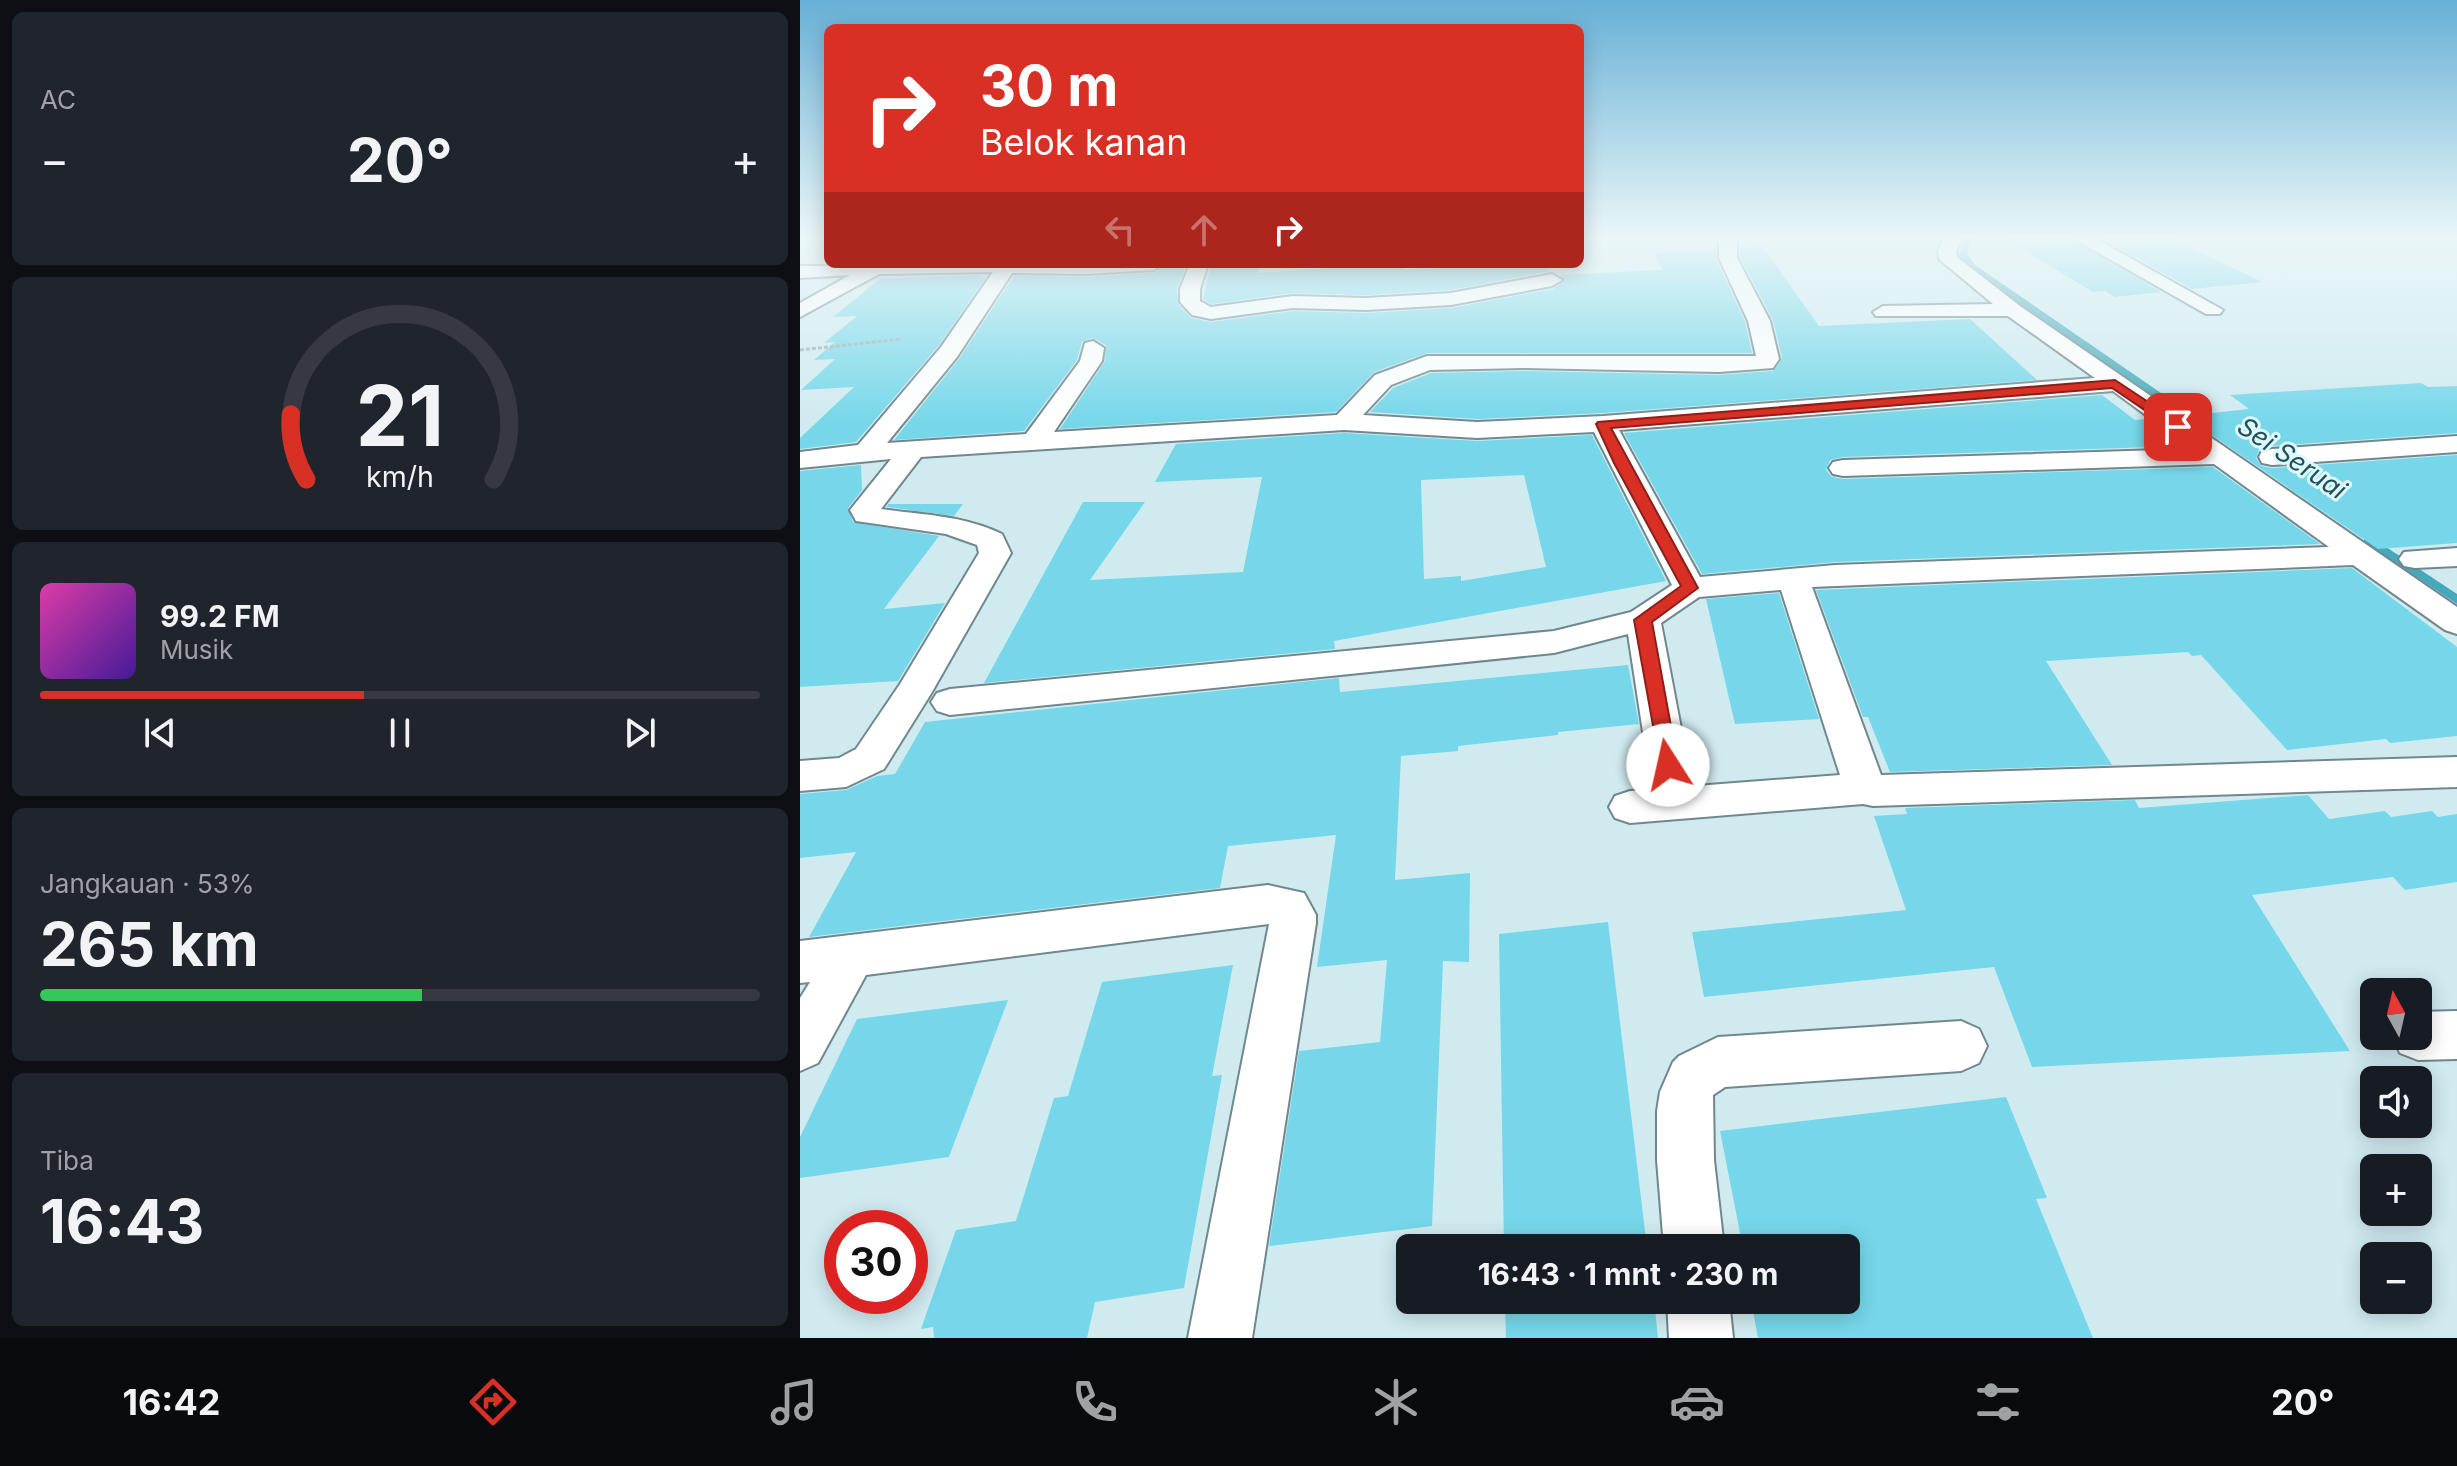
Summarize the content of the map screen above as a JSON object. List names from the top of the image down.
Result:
{
  "water": ["Sei Seruai"],
  "north": "top",
  "page": {
    "tile": [
      "AC",
      ["Jangkauan · 53%", "265 km"],
      ["Tiba", "16:43"]
    ],
    "turn": ["30 m", "Belok kanan"],
    "heat": ["−", "20°", "+"],
    "song": ["99.2 FM", "Musik"],
    "map_buttons": ["+", "−"],
    "limit": "30",
    "trip": "16:43 · 1 mnt · 230 m",
    "tabs": ["16:42", "20°"],
    "gauge": ["21", "km/h"]
  }
}
